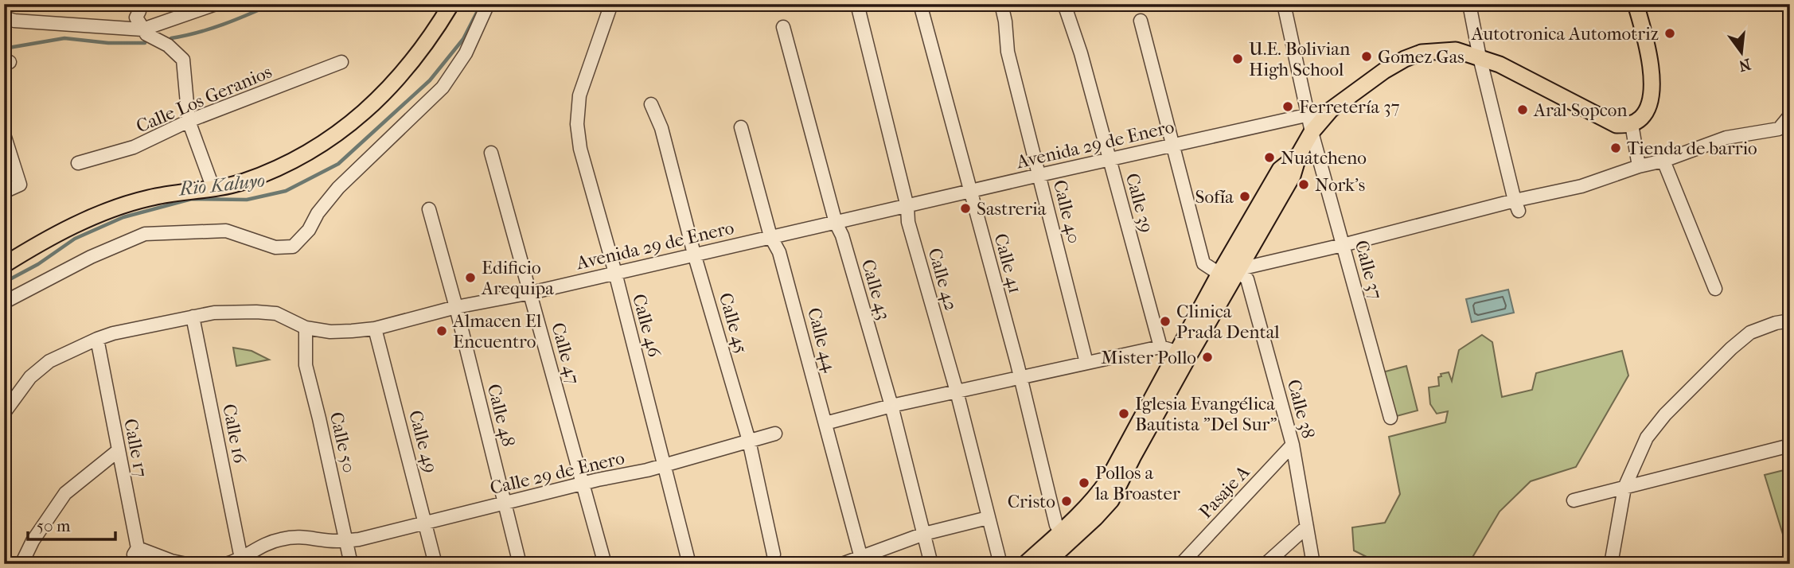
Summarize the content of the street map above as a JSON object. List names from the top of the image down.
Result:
{
  "streets": {
    "street": [
      "Calle Los Geranios",
      "Avenida 29 de Enero",
      "Calle 39",
      "Calle 40",
      "Calle 41",
      "Calle 37",
      "Calle 42",
      "Calle 43",
      "Calle 45",
      "Calle 46",
      "Calle 44",
      "Calle 47",
      "Calle 38",
      "Calle 48",
      "Calle 16",
      "Calle 49",
      "Calle 50",
      "Calle 17",
      "Calle 29 de Enero",
      "Pasaje A"
    ]
  },
  "crossings": [
    ["Avenida 29 de Enero", "Calle 39"],
    ["Avenida 29 de Enero", "Calle 40"],
    ["Avenida 29 de Enero", "Calle 41"],
    ["Avenida 29 de Enero", "Calle 37"],
    ["Avenida 29 de Enero", "Calle 42"],
    ["Avenida 29 de Enero", "Calle 43"],
    ["Avenida 29 de Enero", "Calle 45"],
    ["Avenida 29 de Enero", "Calle 46"],
    ["Avenida 29 de Enero", "Calle 44"],
    ["Avenida 29 de Enero", "Calle 47"],
    ["Avenida 29 de Enero", "Calle 48"],
    ["Avenida 29 de Enero", "Calle 16"],
    ["Avenida 29 de Enero", "Calle 49"],
    ["Avenida 29 de Enero", "Calle 50"],
    ["Avenida 29 de Enero", "Calle 17"],
    ["Calle 45", "Calle 29 de Enero"],
    ["Calle 46", "Calle 29 de Enero"],
    ["Calle 47", "Calle 29 de Enero"],
    ["Calle 38", "Pasaje A"],
    ["Calle 48", "Calle 29 de Enero"],
    ["Calle 16", "Calle 29 de Enero"],
    ["Calle 49", "Calle 29 de Enero"],
    ["Calle 50", "Calle 29 de Enero"]
  ],
  "water": ["Rio Kaluyo"],
  "places": [
    "Autotronica Automotriz",
    "Gomez Gas",
    "U.E. Bolivian High School",
    "Ferretería 37",
    "Aral Sopcon",
    "Tienda de barrio",
    "Nuatcheno",
    "Nork's",
    "Sofía",
    "Sastreria",
    "Edificio Arequipa",
    "Clinica Prada Dental",
    "Almacen El Encuentro",
    "Mister Pollo",
    "Iglesia Evangélica Bautista \"Del Sur\"",
    "Pollos a la Broaster",
    "Cristo"
  ],
  "scale_bar": "50 m",
  "north": "bottom"
}
